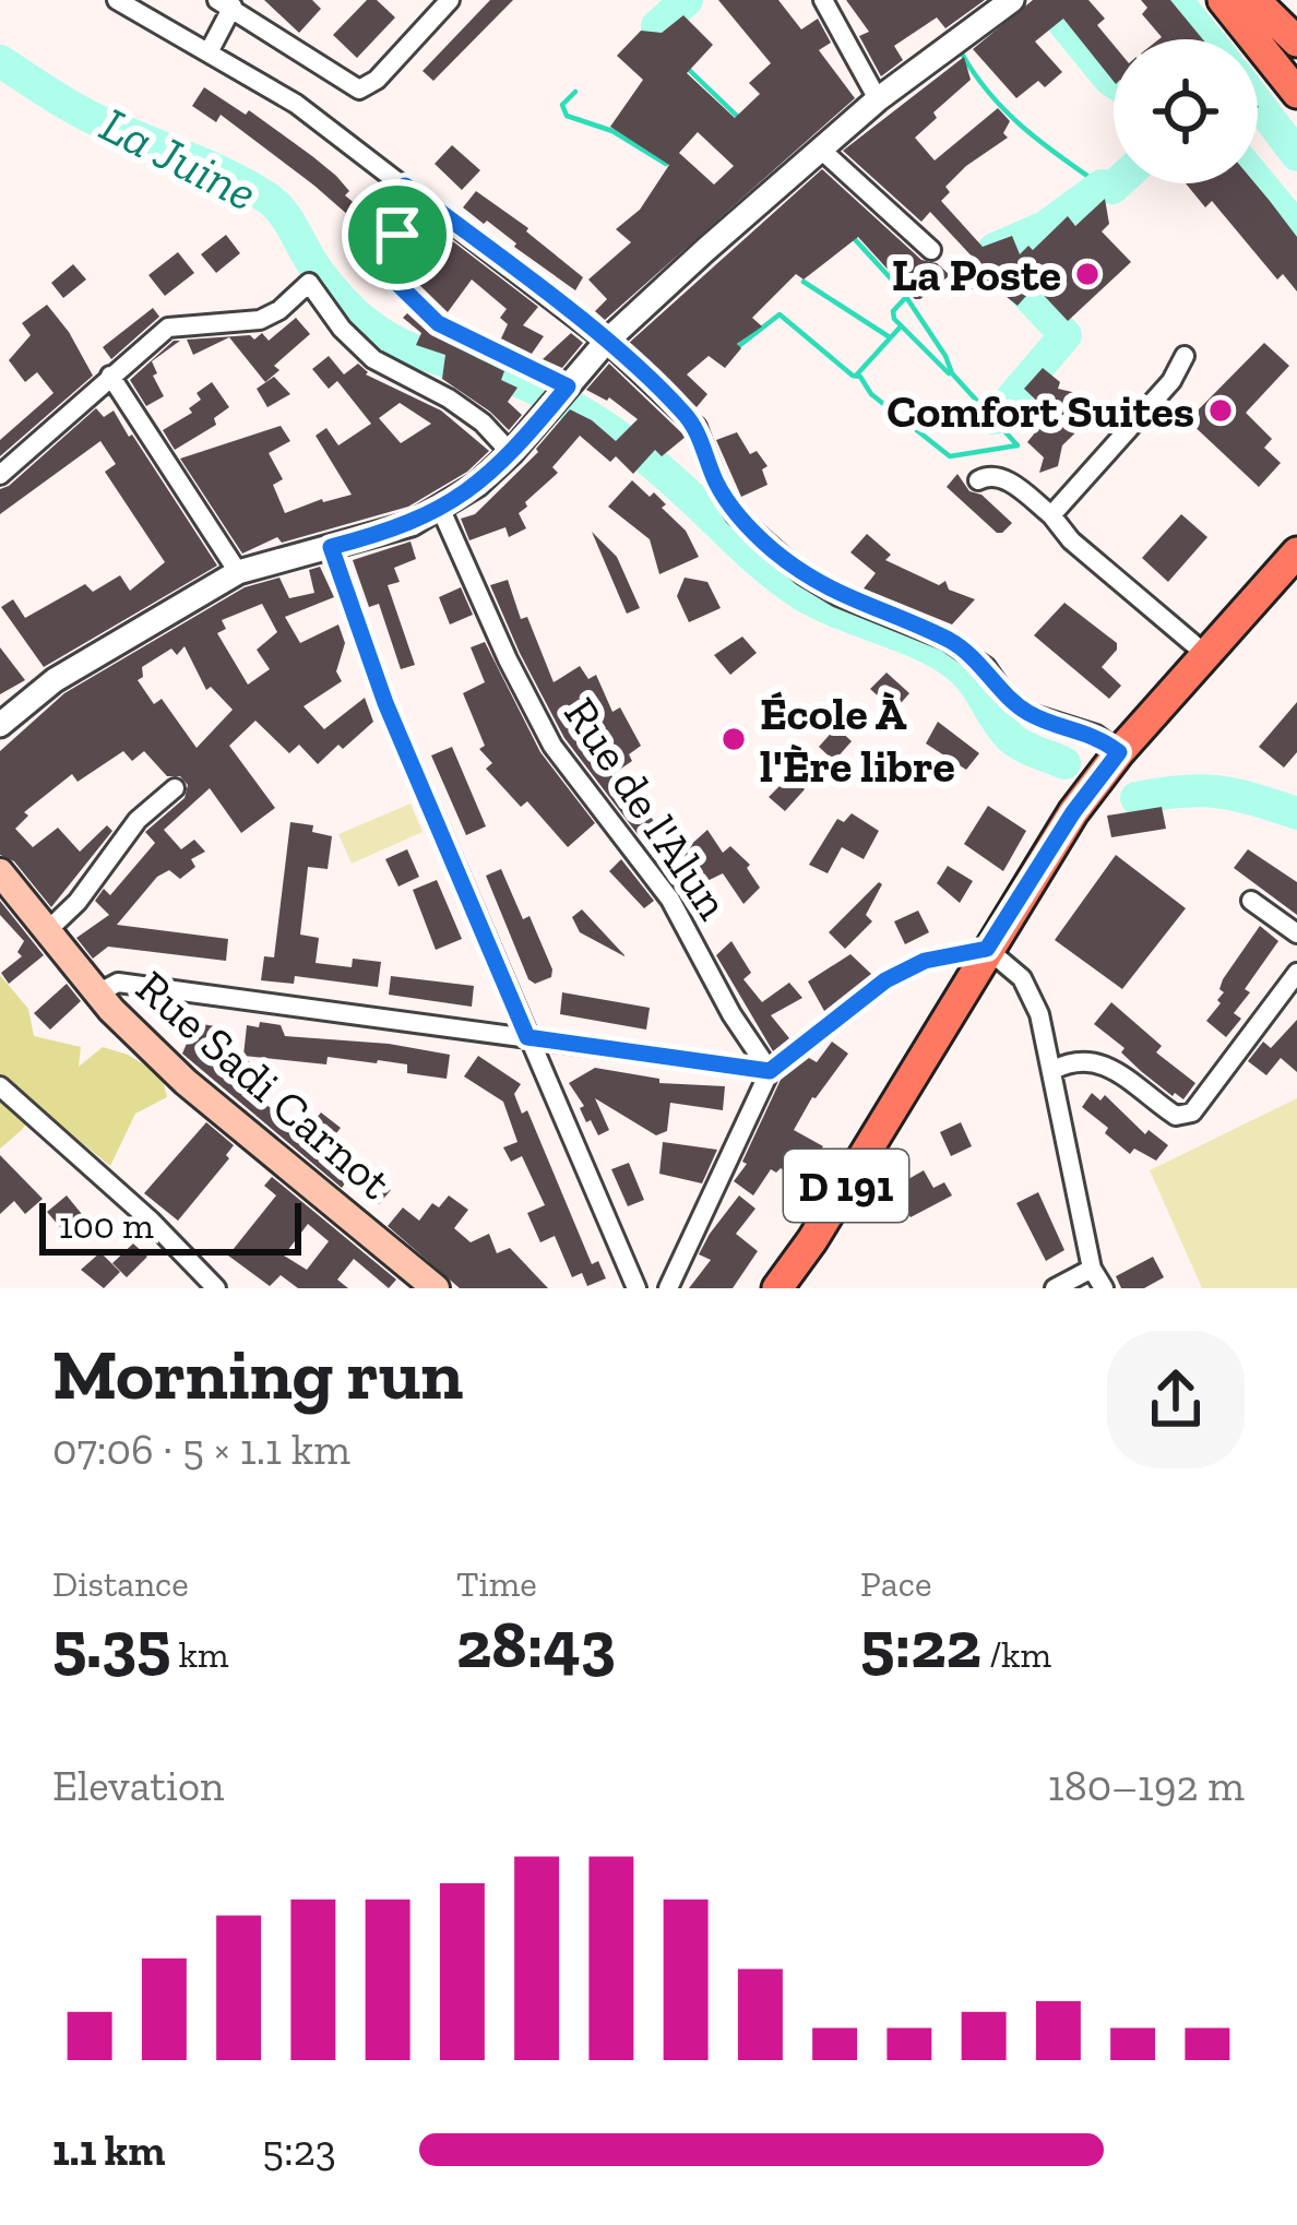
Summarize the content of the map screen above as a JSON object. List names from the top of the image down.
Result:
{
  "streets": {
    "main road": ["Rue Sadi Carnot", "D 191"],
    "street": ["Rue de l'Alun"]
  },
  "water": ["La Juine"],
  "places": ["La Poste", "Comfort Suites", "École À l'Ère libre"],
  "scale_bar": "100 m",
  "page": {
    "scale": "100 m",
    "heading": ["Morning run", "07:06 · 5 × 1.1 km"],
    "stats": [
      ["Distance", "5.35 km"],
      ["Time", "28:43"],
      ["Pace", "5:22 /km"]
    ],
    "chart": ["Elevation", "180–192 m"],
    "list": [
      {
        "name": "1.1 km",
        "note": "5:23"
      }
    ]
  }
}
